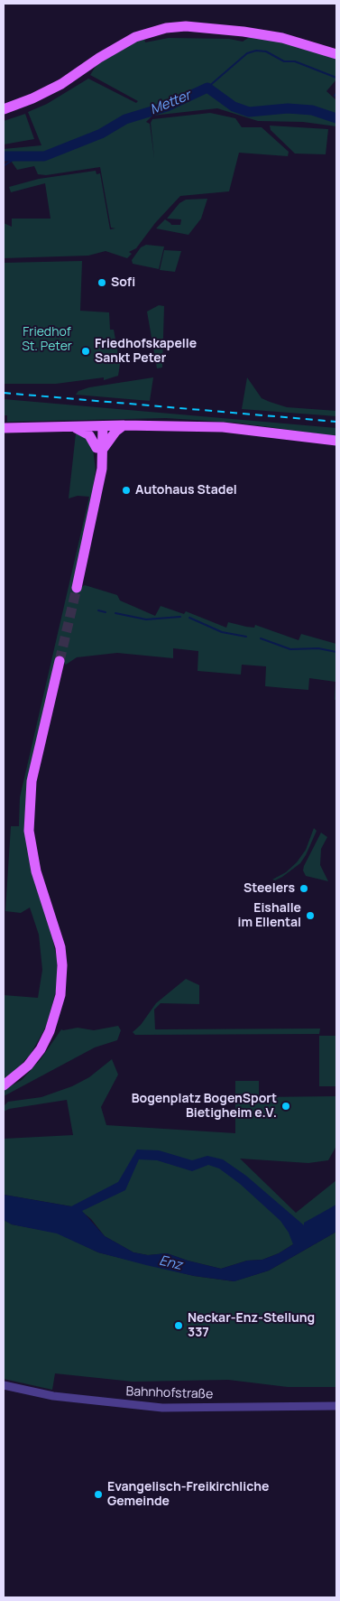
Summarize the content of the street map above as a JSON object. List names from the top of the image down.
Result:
{
  "streets": {
    "street": ["Bahnhofstraße"]
  },
  "water": ["Metter", "Enz"],
  "parks": ["Friedhof St. Peter"],
  "places": [
    "Sofi",
    "Friedhofskapelle Sankt Peter",
    "Autohaus Stadel",
    "Steelers",
    "Eishalle im Ellental",
    "Bogenplatz BogenSport Bietigheim e.V.",
    "Neckar-Enz-Stellung 337",
    "Evangelisch-Freikirchliche Gemeinde"
  ]
}
